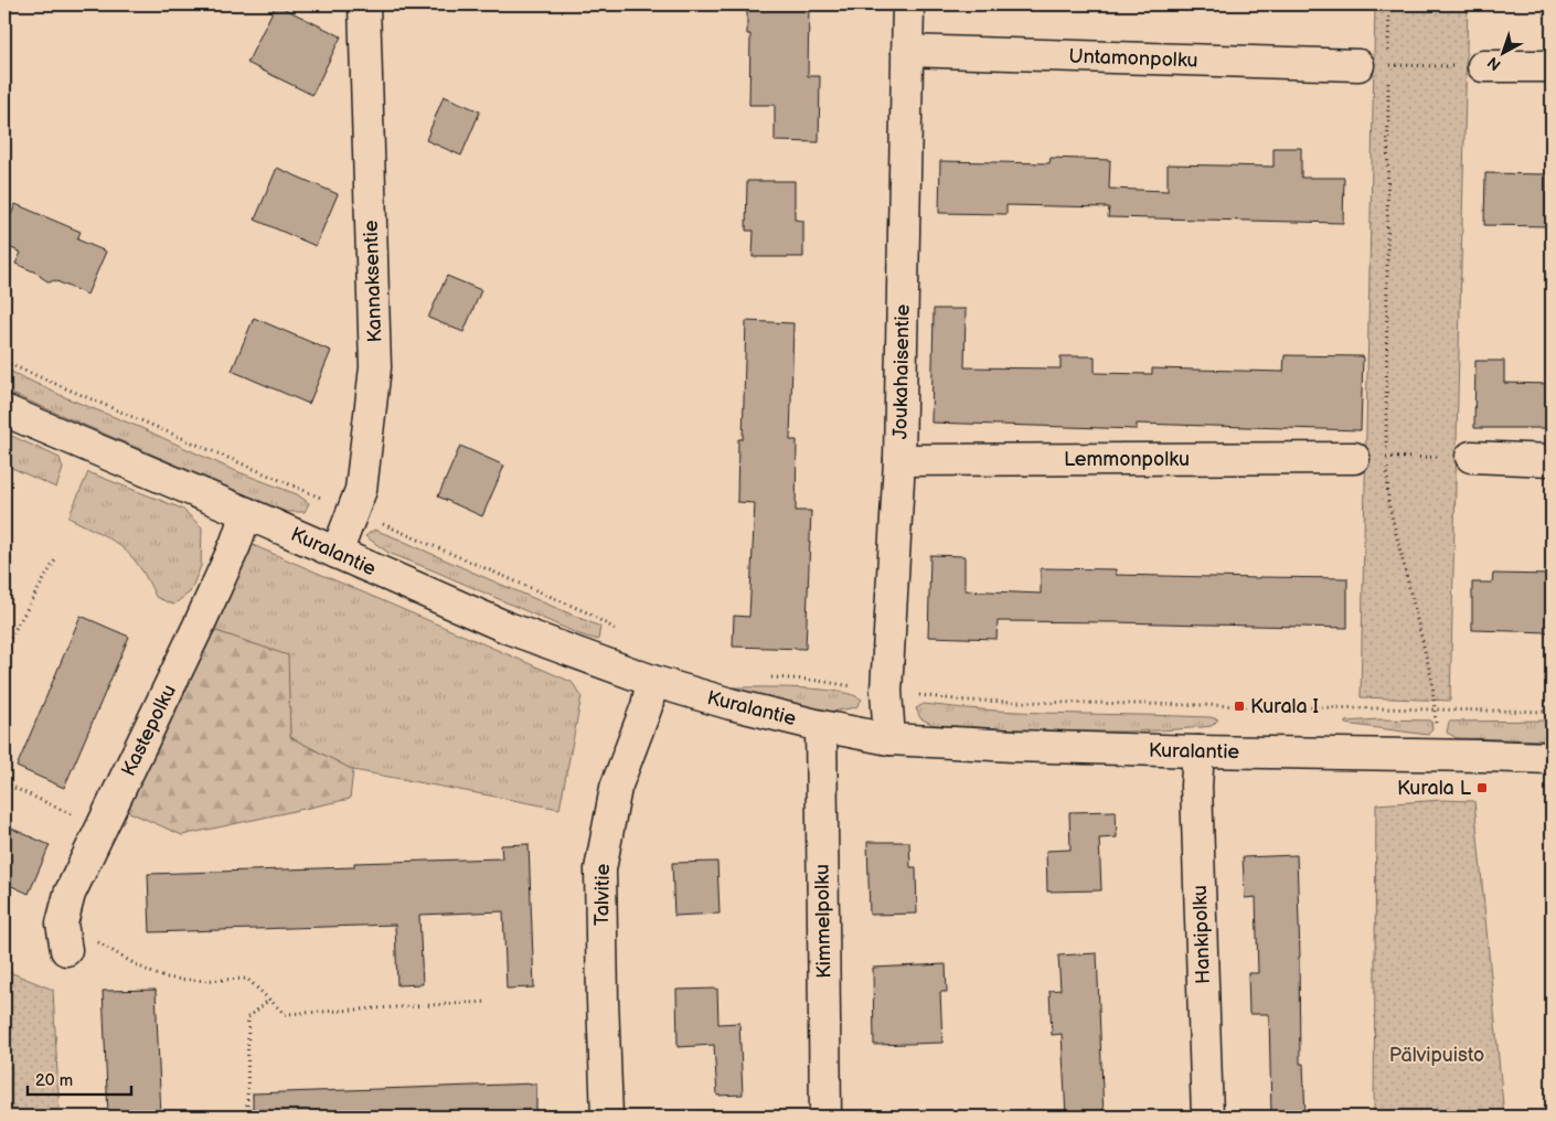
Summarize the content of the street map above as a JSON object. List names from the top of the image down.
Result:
{
  "streets": {
    "street": [
      "Untamonpolku",
      "Kannaksentie",
      "Joukahaisentie",
      "Lemmonpolku",
      "Kuralantie",
      "Kastepolku",
      "Talvitie",
      "Kimmelpolku",
      "Hankipolku"
    ]
  },
  "crossings": [
    ["Untamonpolku", "Joukahaisentie"],
    ["Kannaksentie", "Kuralantie"],
    ["Joukahaisentie", "Lemmonpolku"],
    ["Joukahaisentie", "Kuralantie"],
    ["Kuralantie", "Kastepolku"],
    ["Kuralantie", "Talvitie"],
    ["Kuralantie", "Kimmelpolku"],
    ["Kuralantie", "Hankipolku"]
  ],
  "parks": ["Pälvipuisto"],
  "places": {
    "transit": ["Kurala I", "Kurala L"]
  },
  "scale_bar": "20 m",
  "north": "bottom left"
}
